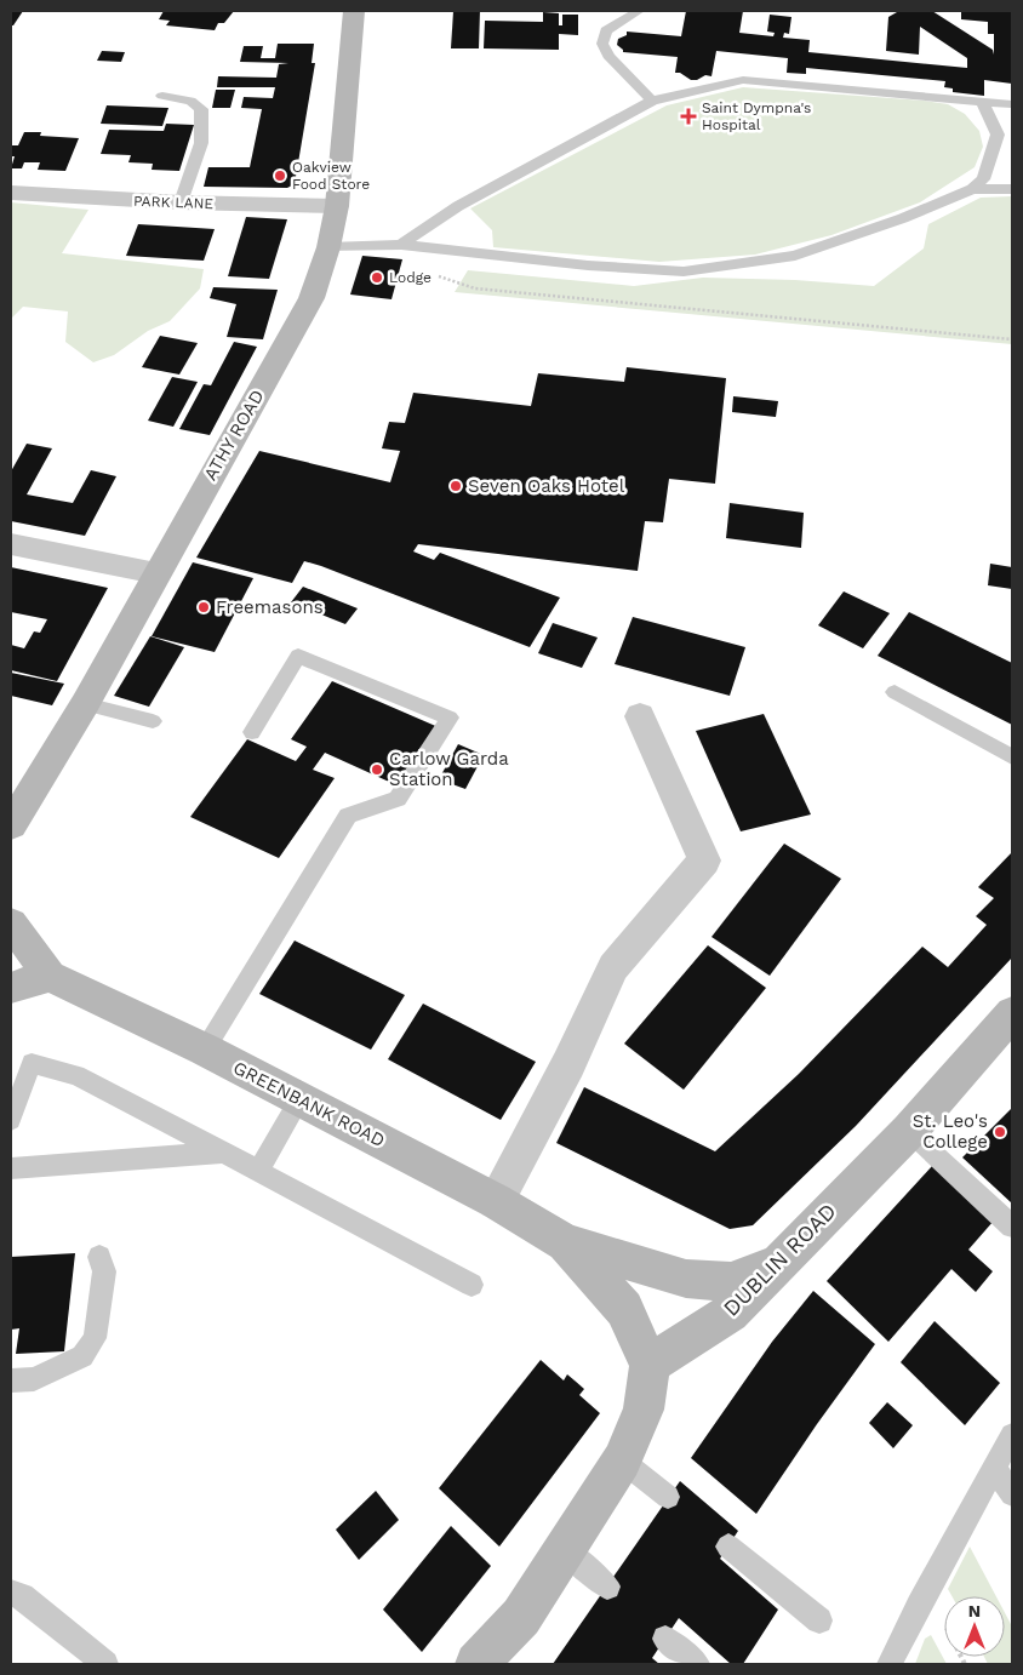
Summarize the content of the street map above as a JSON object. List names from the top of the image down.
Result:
{
  "streets": {
    "main road": ["ATHY ROAD", "GREENBANK ROAD", "DUBLIN ROAD"],
    "street": ["PARK LANE"]
  },
  "crossings": [
    ["PARK LANE", "ATHY ROAD"],
    ["GREENBANK ROAD", "DUBLIN ROAD"]
  ],
  "places": {
    "health": ["Saint Dympna's Hospital"],
    "other": [
      "Oakview Food Store",
      "Lodge",
      "Seven Oaks Hotel",
      "Freemasons",
      "Carlow Garda Station",
      "St. Leo's College"
    ]
  },
  "north": "top"
}
